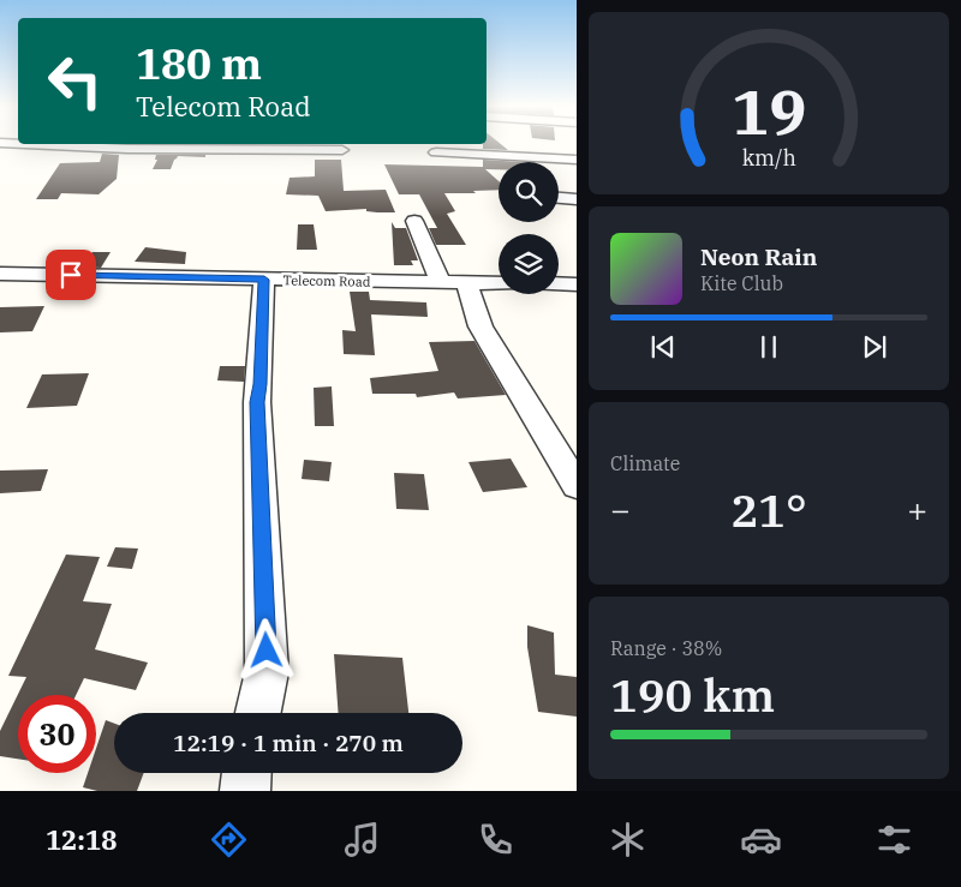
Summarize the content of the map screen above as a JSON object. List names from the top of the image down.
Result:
{
  "streets": {
    "street": ["Telecom Road"]
  },
  "page": {
    "turn": ["180 m", "Telecom Road"],
    "song": ["Neon Rain", "Kite Club"],
    "tile": [
      "Climate",
      ["Range · 38%", "190 km"]
    ],
    "heat": ["−", "21°", "+"],
    "limit": "30",
    "trip": "12:19 · 1 min · 270 m",
    "tabs": "12:18",
    "gauge": ["19", "km/h"]
  }
}
